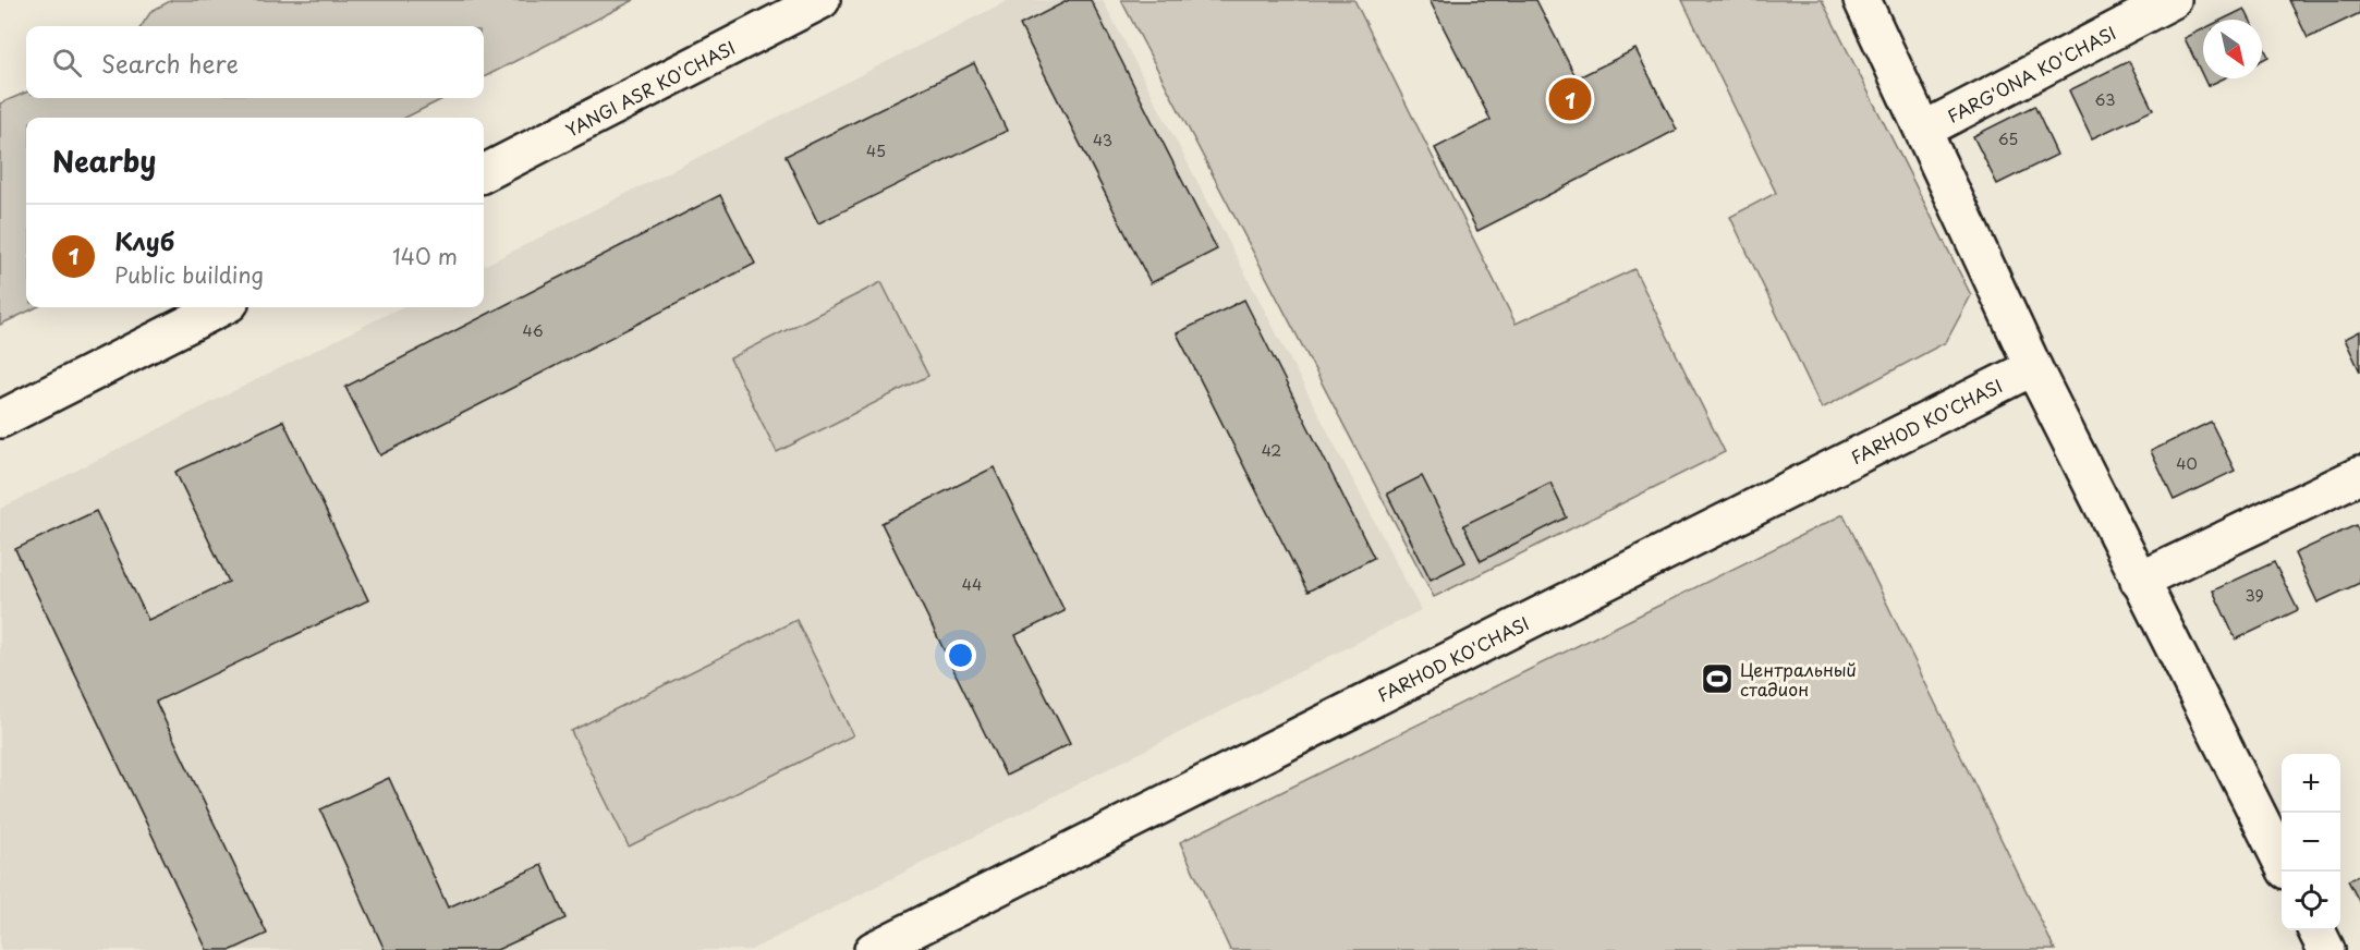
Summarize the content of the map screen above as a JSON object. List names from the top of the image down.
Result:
{
  "streets": {
    "street": ["FARG'ONA KO'CHASI", "YANGI ASR KO'CHASI", "FARHOD KO'CHASI"]
  },
  "places": {
    "sports": ["Центральный стадион"]
  },
  "house_numbers": [
    "63",
    "65",
    "43",
    "45",
    "46",
    "42",
    "40",
    "44",
    "39"
  ],
  "north": "bottom right",
  "page": {
    "search": "Search here",
    "pins": "1",
    "heading": "Nearby",
    "list": [
      {
        "mark": "1",
        "name": "Клуб",
        "note": "Public building",
        "value": "140 m"
      }
    ],
    "map_buttons": ["+", "−"]
  }
}
